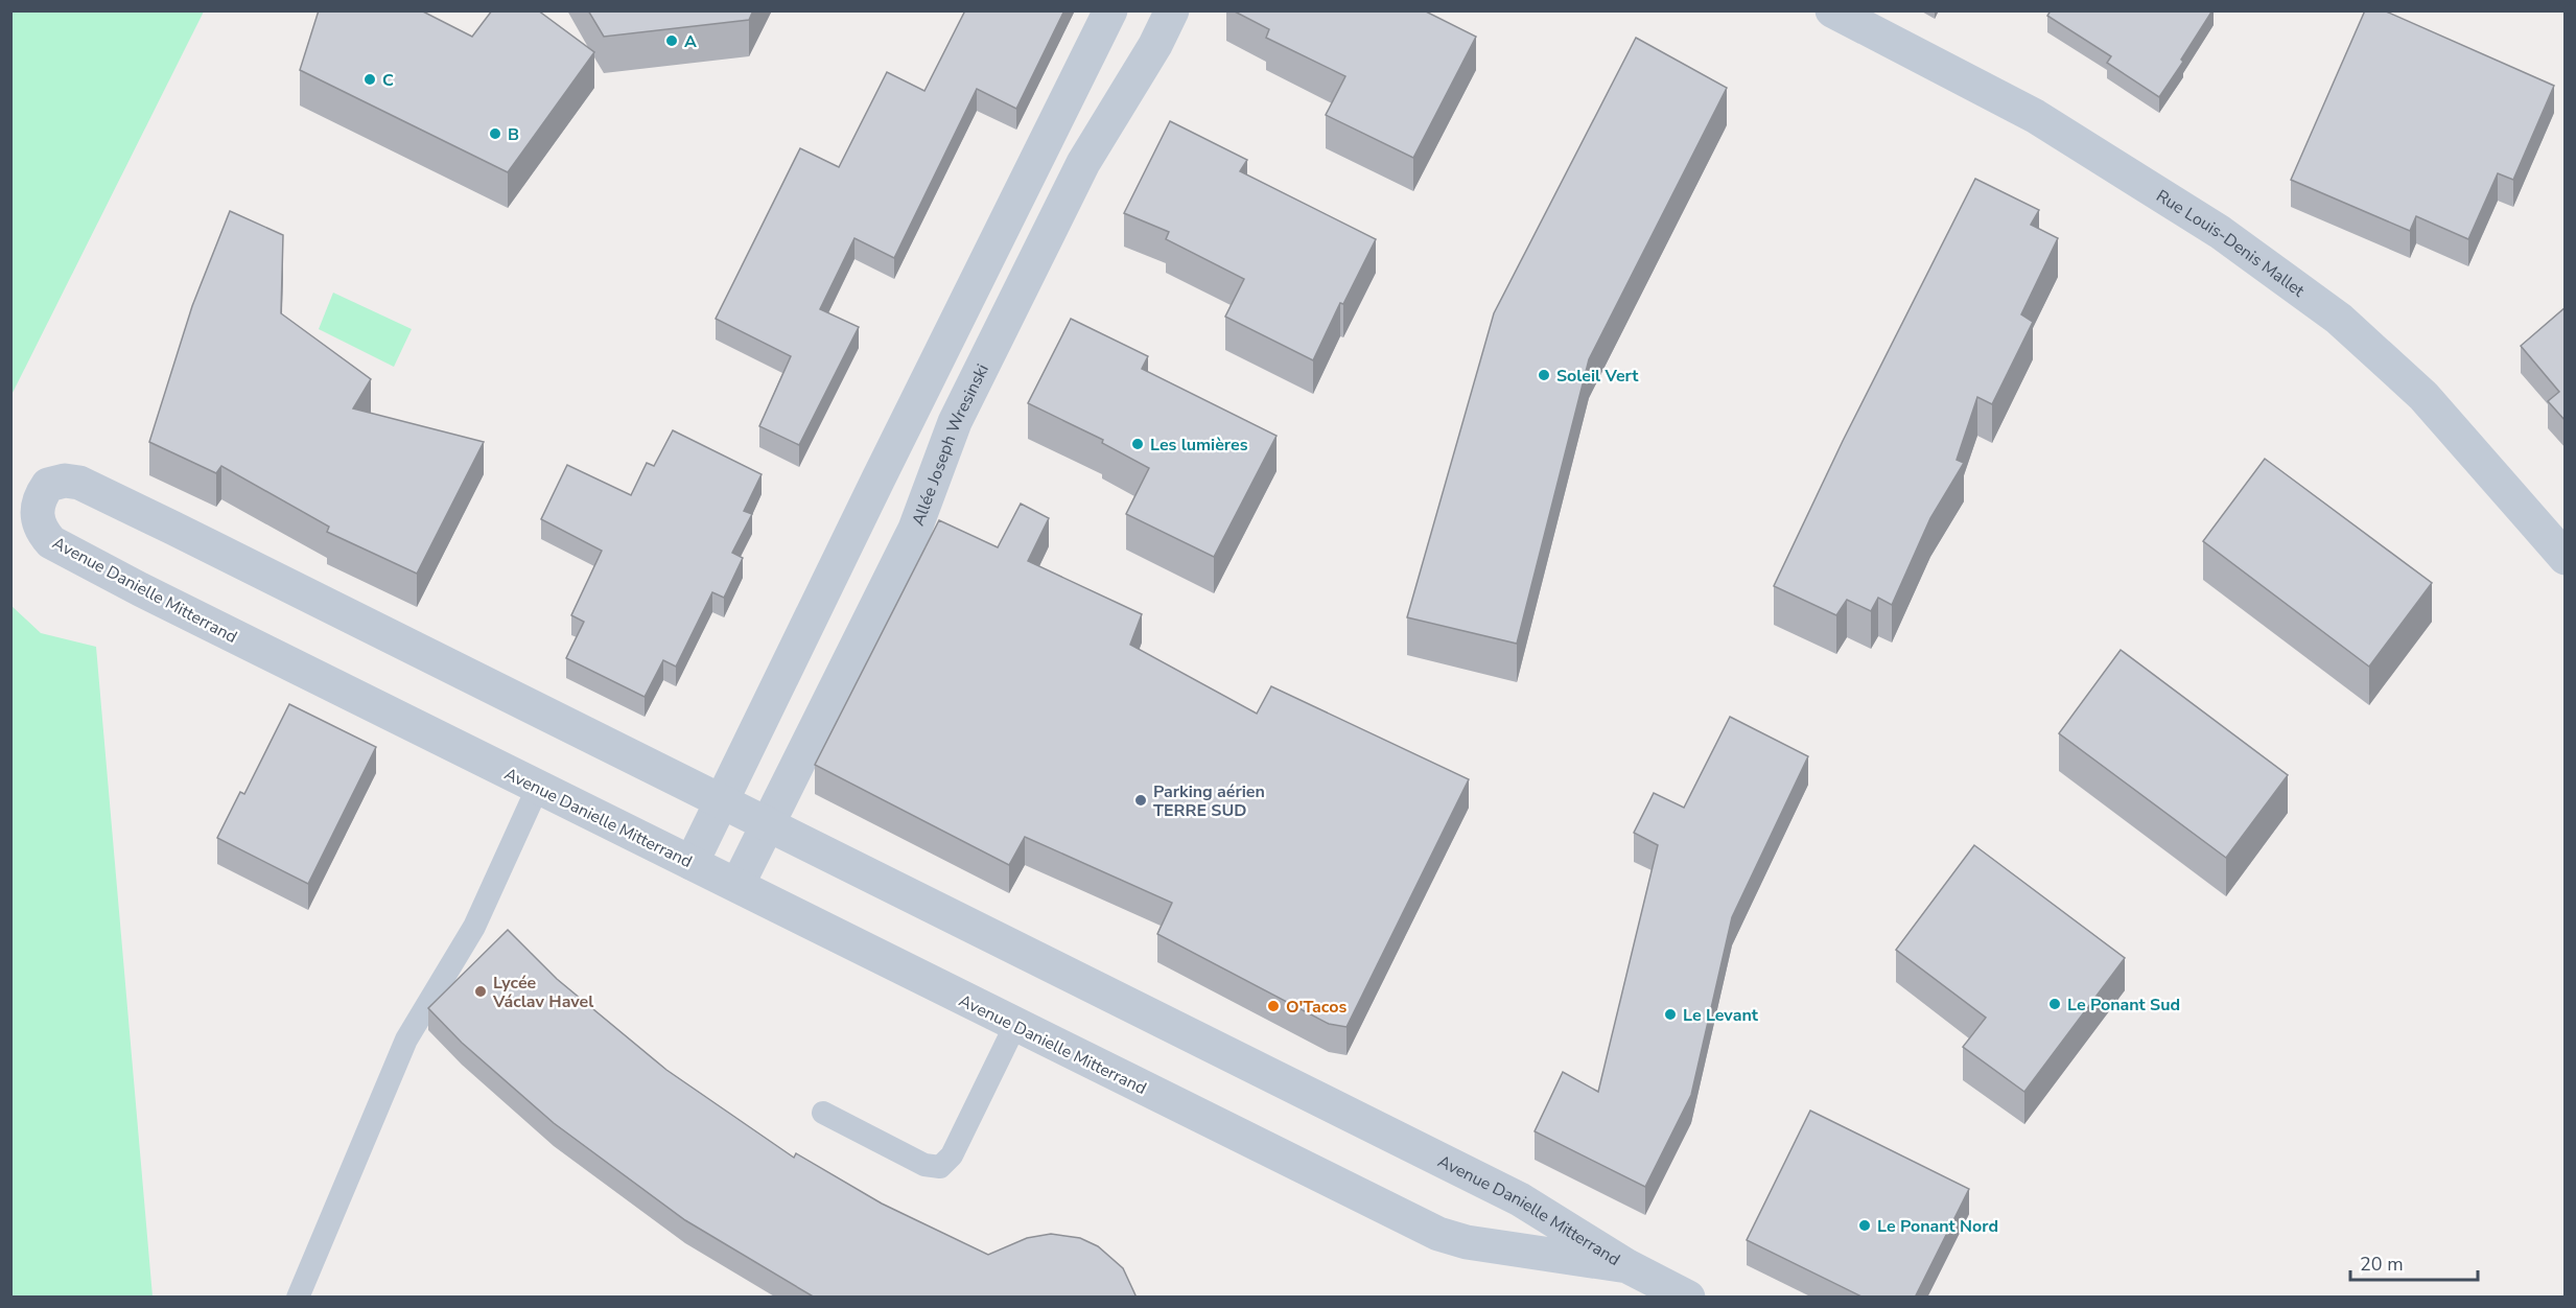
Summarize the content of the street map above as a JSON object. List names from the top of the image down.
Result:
{
  "streets": {
    "street": ["Rue Louis-Denis Mallet", "Allée Joseph Wresinski", "Avenue Danielle Mitterrand"]
  },
  "crossings": [
    ["Allée Joseph Wresinski", "Avenue Danielle Mitterrand"]
  ],
  "places": [
    "A",
    "C",
    "B",
    "Soleil Vert",
    "Les lumières",
    "Parking aérien TERRE SUD",
    "Lycée Václav Havel",
    "Le Ponant Sud",
    "O'Tacos",
    "Le Levant",
    "Le Ponant Nord"
  ],
  "scale_bar": "20 m"
}
